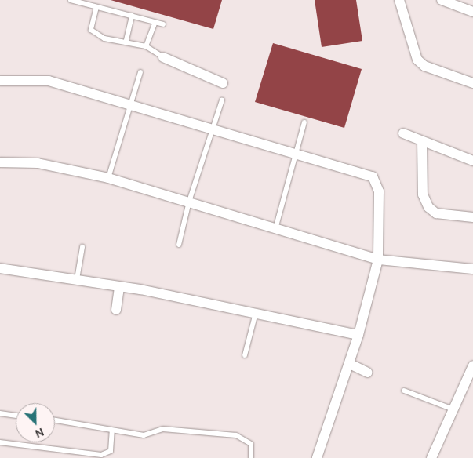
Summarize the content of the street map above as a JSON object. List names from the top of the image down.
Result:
{
  "north": "bottom right"
}
